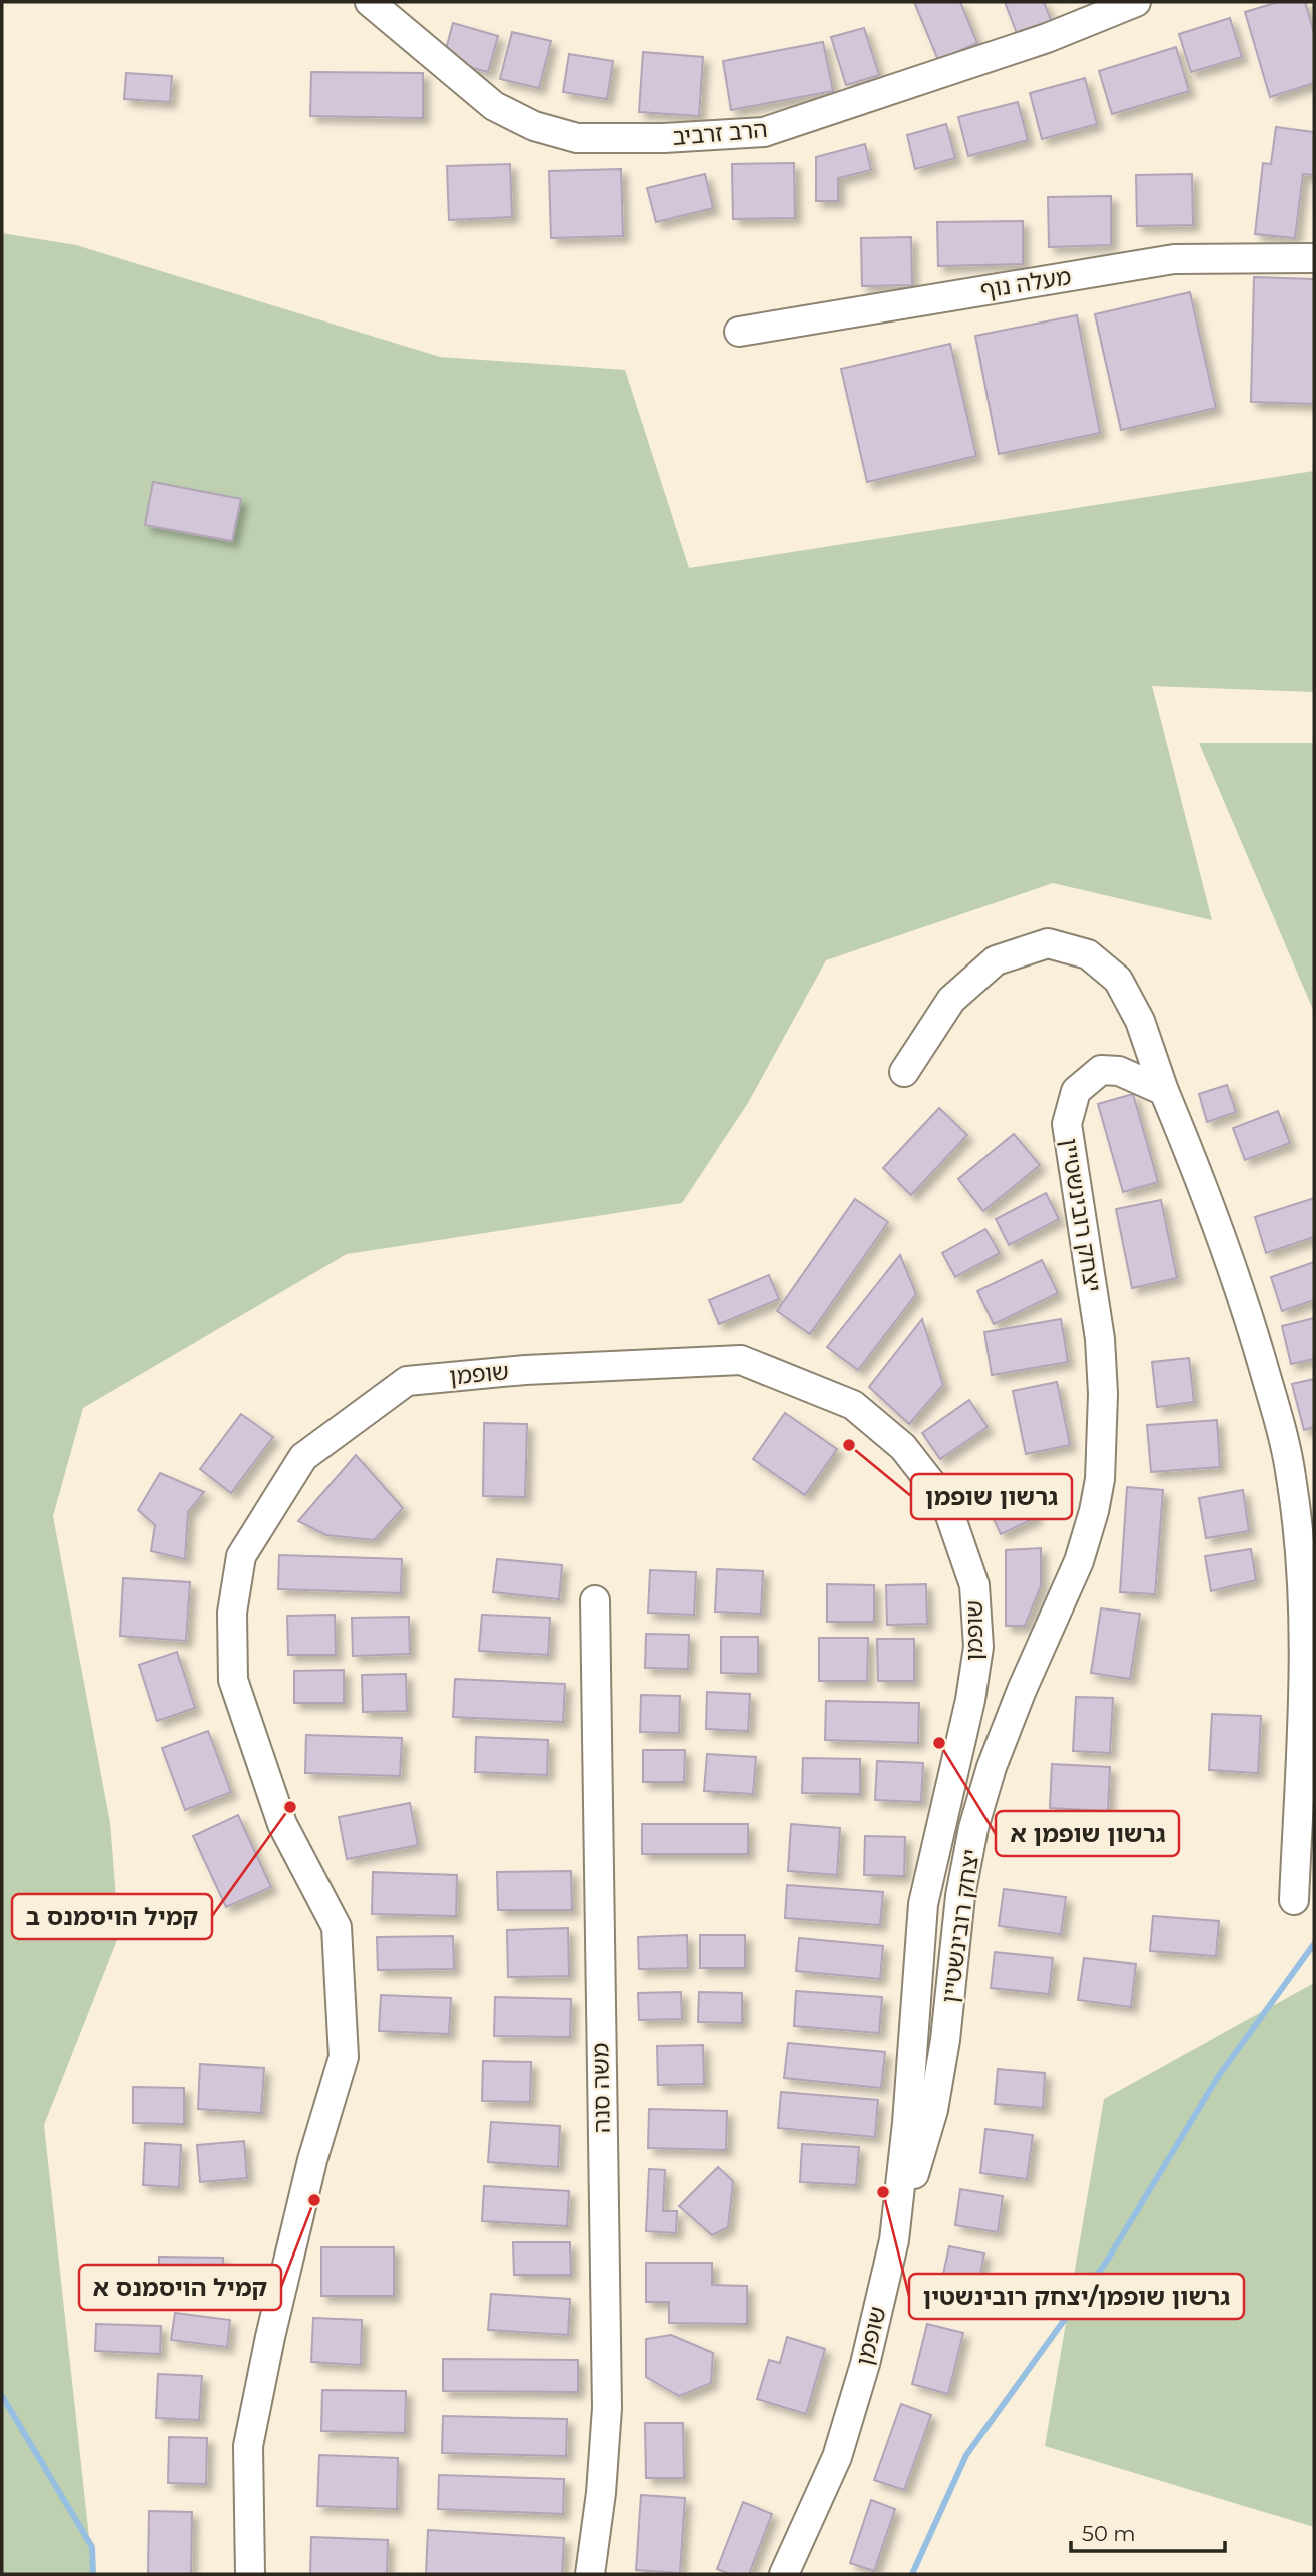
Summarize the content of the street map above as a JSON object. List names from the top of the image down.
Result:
{
  "streets": {
    "street": [
      "הרב זרביב",
      "מעלה נוף",
      "יצחק רובינשטיין",
      "שופמן",
      "משה סנה"
    ]
  },
  "crossings": [
    ["יצחק רובינשטיין", "שופמן"]
  ],
  "places": [
    "גרשון שופמן",
    "גרשון שופמן א",
    "קמיל הויסמנס ב",
    "גרשון שופמן/יצחק רובינשטין",
    "קמיל הויסמנס א"
  ],
  "scale_bar": "50 m"
}
